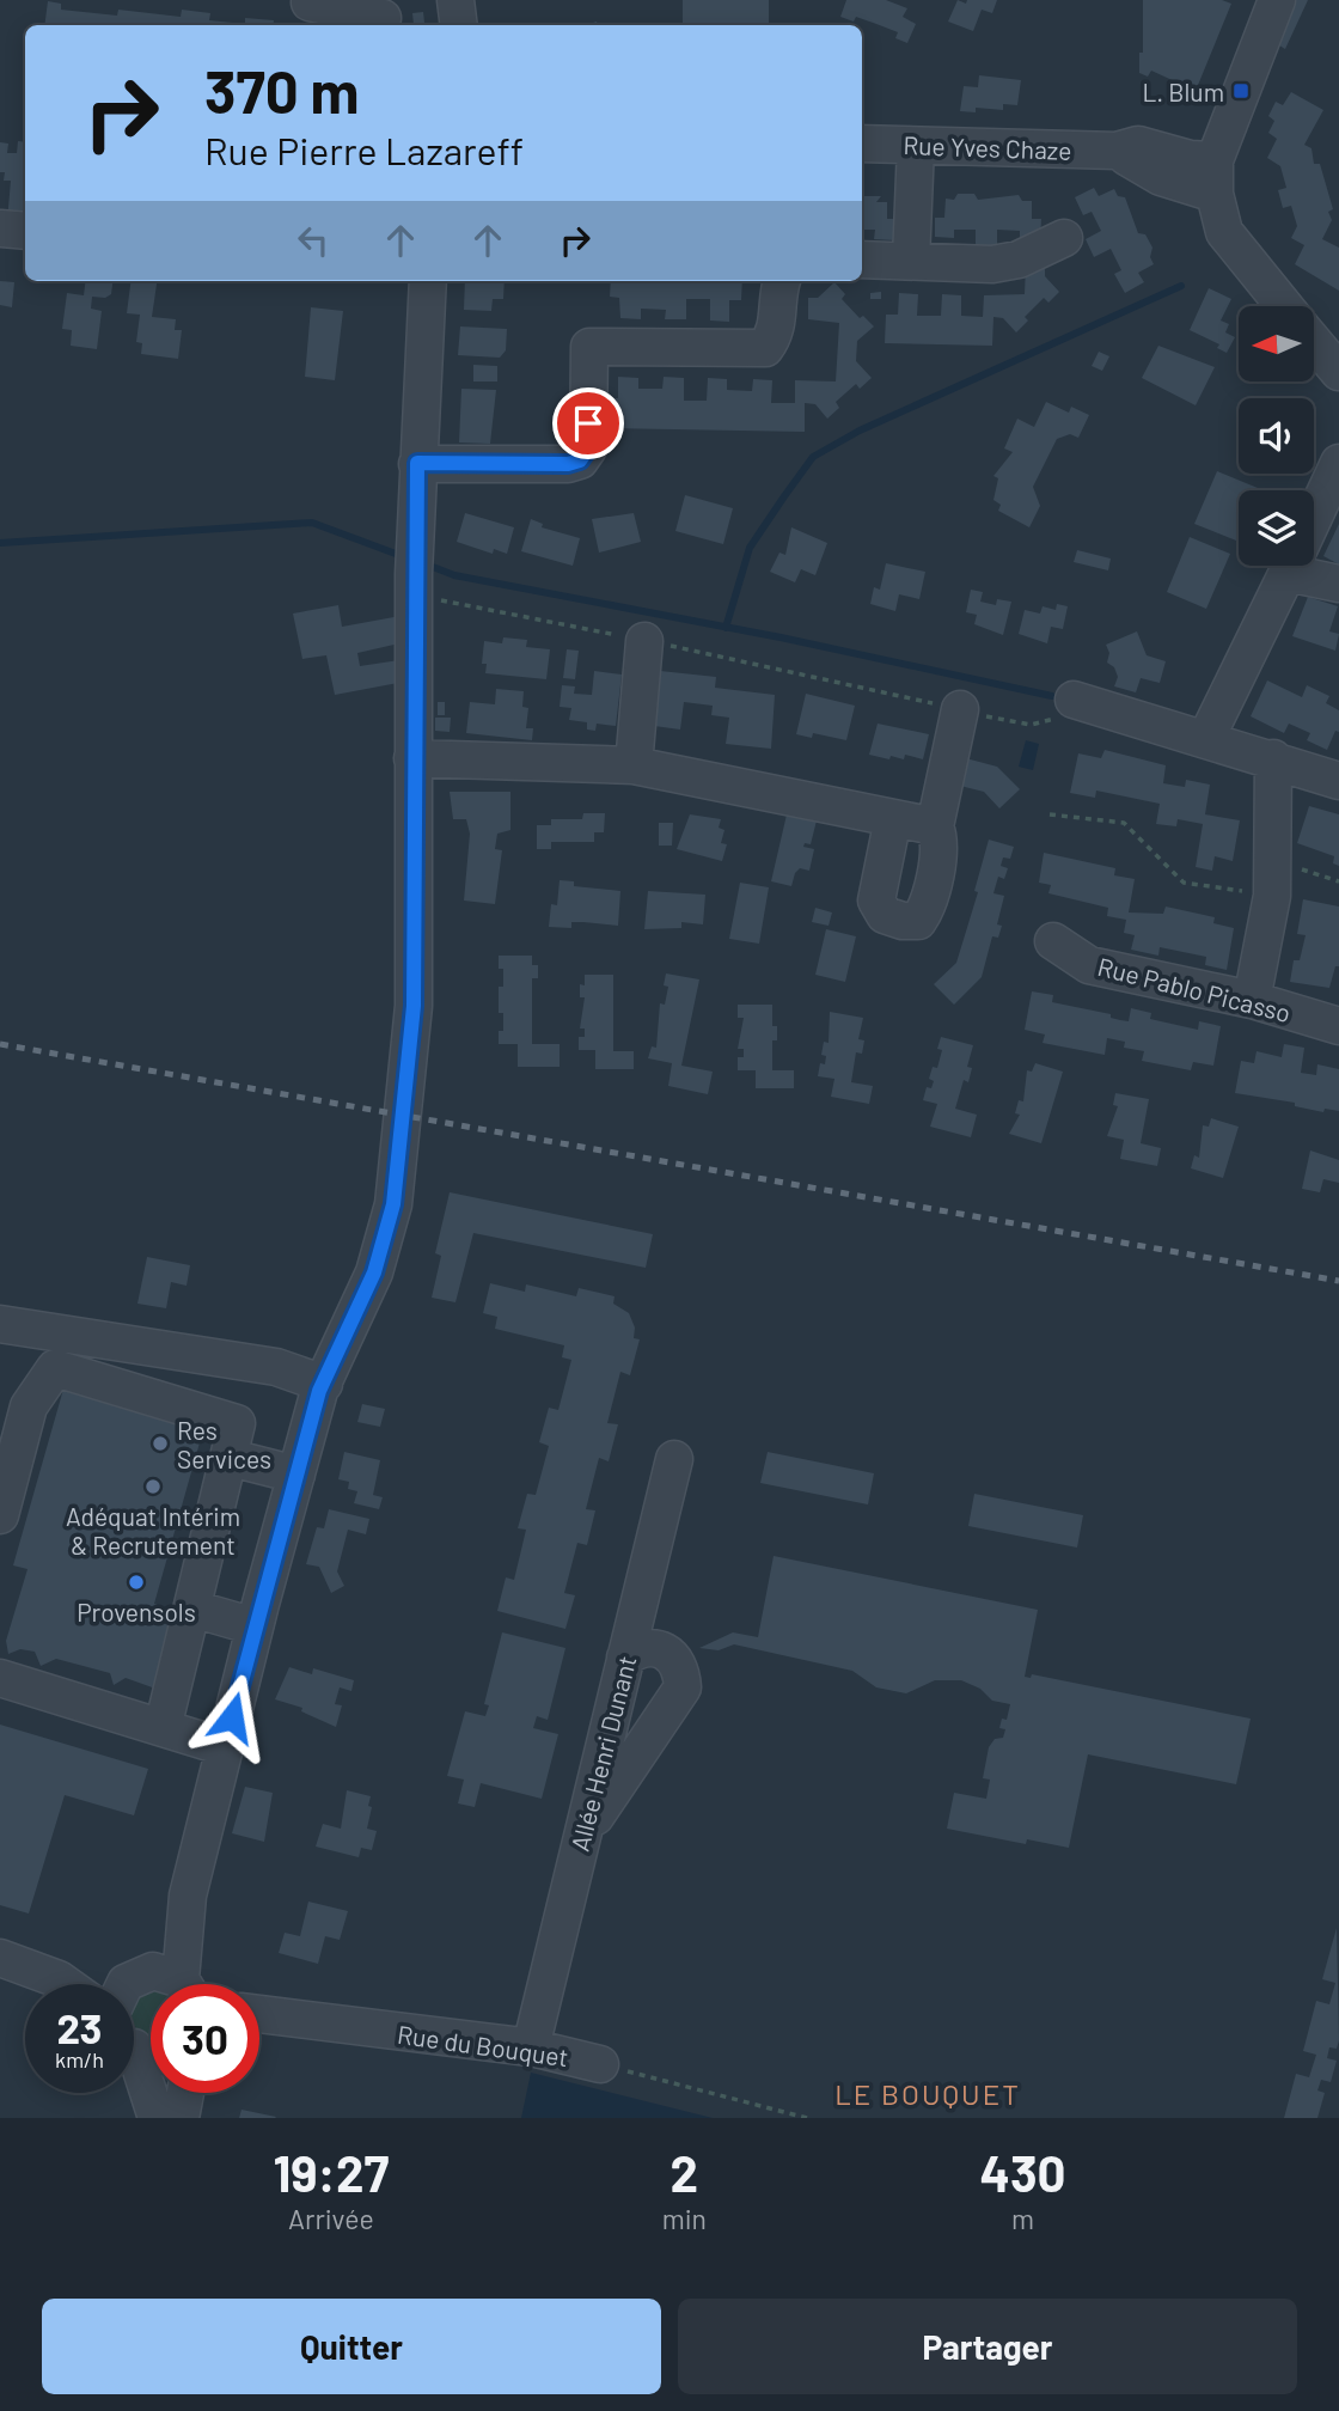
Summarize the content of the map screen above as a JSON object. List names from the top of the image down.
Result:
{
  "streets": {
    "street": [
      "Rue Yves Chaze",
      "Rue Pablo Picasso",
      "Allée Henri Dunant",
      "Rue du Bouquet"
    ]
  },
  "crossings": [
    ["Allée Henri Dunant", "Rue du Bouquet"]
  ],
  "districts": ["LE BOUQUET"],
  "places": {
    "transit": ["L. Blum"],
    "other": ["Res Services", "Adéquat Intérim & Recrutement", "Provensols"]
  },
  "north": "left",
  "page": {
    "turn": ["370 m", "Rue Pierre Lazareff"],
    "speed": "23 km/h",
    "limit": "30",
    "eta": [
      "19:27",
      "Arrivée",
      "2",
      "min",
      "430",
      "m"
    ],
    "buttons": ["Quitter", "Partager"]
  }
}
